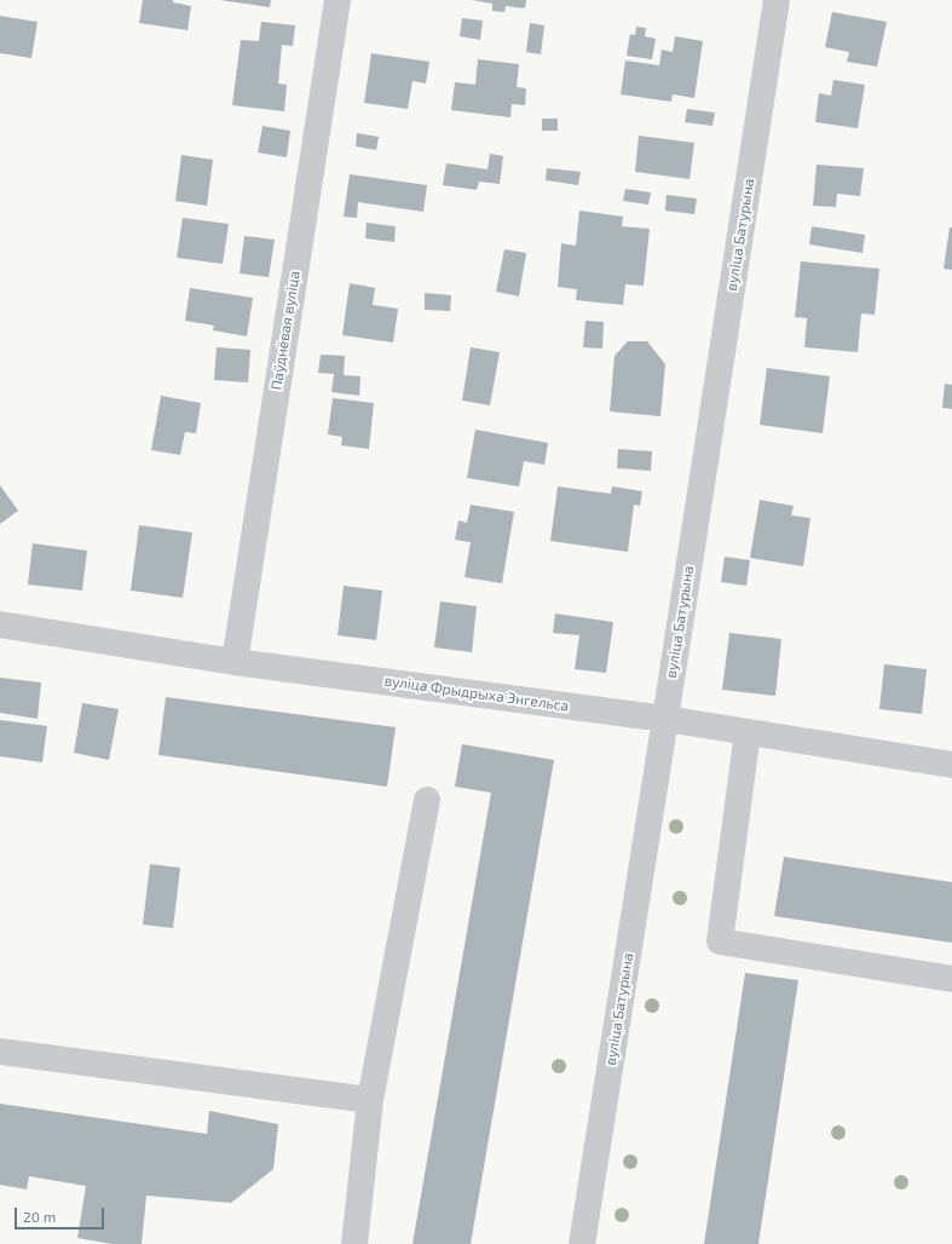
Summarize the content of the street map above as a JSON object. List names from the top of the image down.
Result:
{
  "streets": {
    "street": ["вуліца Батурына", "Паўднёвая вуліца", "вуліца Фрыдрыха Энгельса"]
  },
  "crossings": [
    ["вуліца Батурына", "вуліца Фрыдрыха Энгельса"],
    ["Паўднёвая вуліца", "вуліца Фрыдрыха Энгельса"]
  ],
  "scale_bar": "20 m"
}
